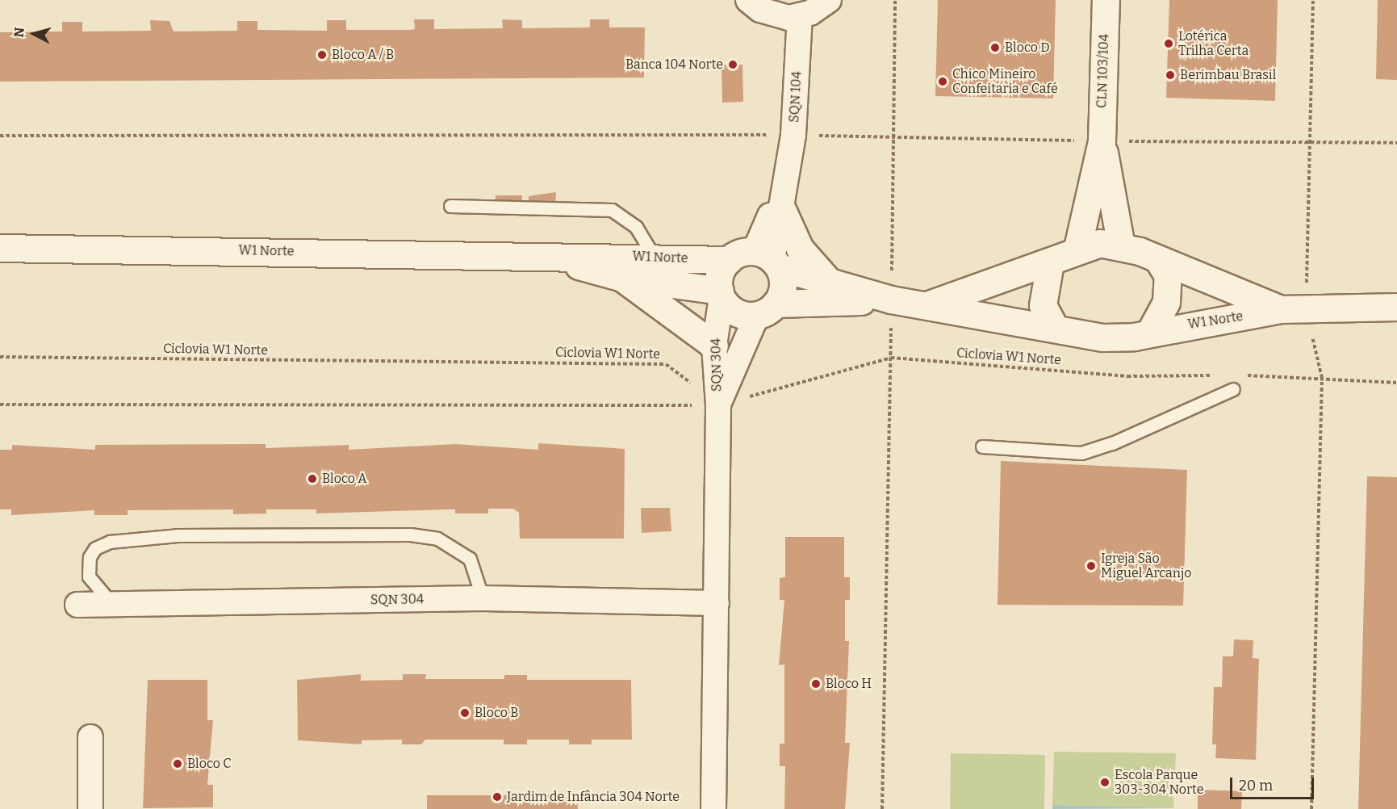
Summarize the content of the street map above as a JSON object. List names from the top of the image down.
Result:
{
  "streets": {
    "street": [
      "CLN 103/104",
      "SQN 104",
      "W1 Norte",
      "SQN 304"
    ],
    "path": ["Ciclovia W1 Norte"]
  },
  "crossings": [
    ["CLN 103/104", "W1 Norte"],
    ["SQN 104", "W1 Norte"],
    ["SQN 104", "SQN 304"],
    ["W1 Norte", "SQN 304"],
    ["Ciclovia W1 Norte", "SQN 304"]
  ],
  "places": [
    "Lotérica Trilha Certa",
    "Bloco D",
    "Bloco A / B",
    "Banca 104 Norte",
    "Berimbau Brasil",
    "Chico Mineiro Confeitaria e Café",
    "Bloco A",
    "Igreja São Miguel Arcanjo",
    "Bloco H",
    "Bloco B",
    "Bloco C",
    "Escola Parque 303-304 Norte",
    "Jardim de Infância 304 Norte"
  ],
  "scale_bar": "20 m",
  "north": "left"
}
